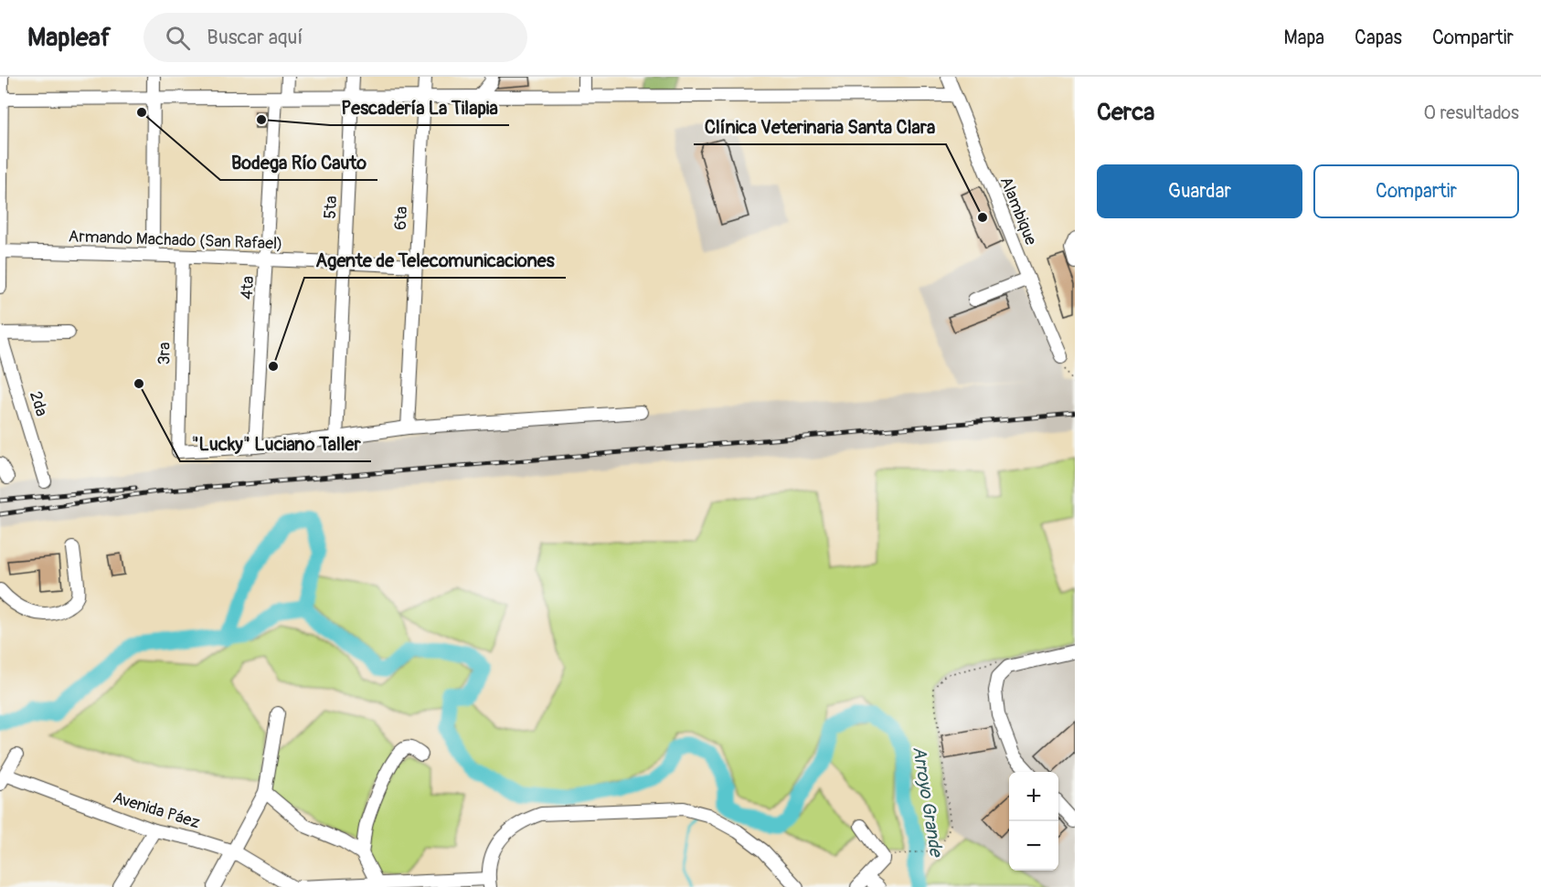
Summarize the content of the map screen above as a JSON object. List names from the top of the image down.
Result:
{
  "streets": {
    "street": [
      "5ta",
      "Alambique",
      "6ta",
      "Armando Machado (San Rafael)",
      "4ta",
      "3ra",
      "2da",
      "Avenida Páez"
    ]
  },
  "crossings": [
    ["5ta", "Armando Machado (San Rafael)"],
    ["6ta", "Armando Machado (San Rafael)"],
    ["Armando Machado (San Rafael)", "4ta"],
    ["Armando Machado (San Rafael)", "3ra"],
    ["4ta", "3ra"]
  ],
  "water": ["Arroyo Grande"],
  "places": [
    "Bodega Río Cauto",
    "Pescadería La Tilapia",
    "Clínica Veterinaria Santa Clara",
    "Agente de Telecomunicaciones",
    "\"Lucky\" Luciano Taller"
  ],
  "page": {
    "header": "Mapleaf",
    "search": "Buscar aquí",
    "nav": ["Mapa", "Capas", "Compartir"],
    "heading": ["Cerca", "0 resultados"],
    "buttons": ["Guardar", "Compartir"],
    "map_buttons": ["+", "−"]
  }
}
